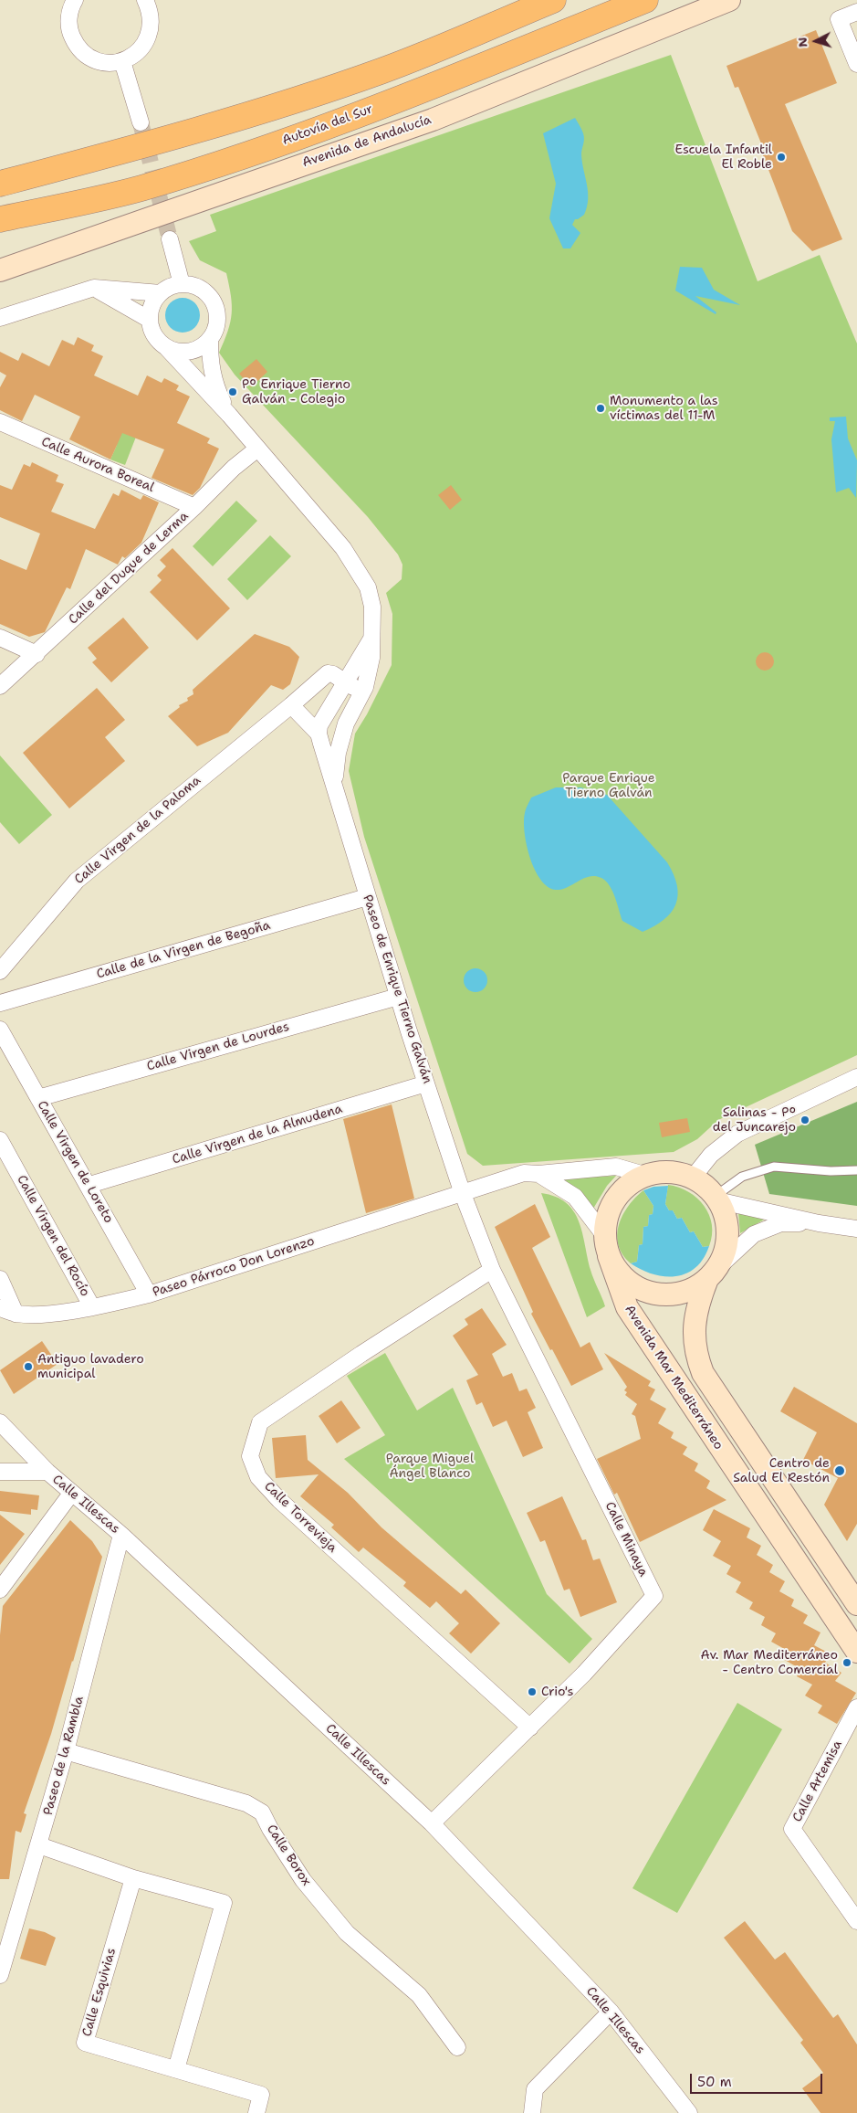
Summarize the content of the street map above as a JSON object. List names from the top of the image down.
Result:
{
  "streets": {
    "highway": ["Autovía del Sur"],
    "street": [
      "Avenida de Andalucía",
      "Calle Aurora Boreal",
      "Calle del Duque de Lerma",
      "Calle Virgen de la Paloma",
      "Calle de la Virgen de Begoña",
      "Paseo de Enrique Tierno Galván",
      "Calle Virgen de Lourdes",
      "Calle Virgen de la Almudena",
      "Calle Virgen de Loreto",
      "Calle Virgen del Rocío",
      "Paseo Párroco Don Lorenzo",
      "Avenida Mar Mediterráneo",
      "Calle Illescas",
      "Calle Torrevieja",
      "Calle Minaya",
      "Paseo de la Rambla",
      "Calle Artemisa",
      "Calle Borox",
      "Calle Esquivias"
    ]
  },
  "crossings": [
    ["Calle Aurora Boreal", "Calle del Duque de Lerma"],
    ["Calle del Duque de Lerma", "Paseo de Enrique Tierno Galván"],
    ["Calle Virgen de la Paloma", "Paseo de Enrique Tierno Galván"],
    ["Calle de la Virgen de Begoña", "Paseo de Enrique Tierno Galván"],
    ["Paseo de Enrique Tierno Galván", "Calle Virgen de Lourdes"],
    ["Paseo de Enrique Tierno Galván", "Calle Virgen de la Almudena"],
    ["Paseo de Enrique Tierno Galván", "Paseo Párroco Don Lorenzo"],
    ["Paseo de Enrique Tierno Galván", "Calle Minaya"],
    ["Calle Virgen de Lourdes", "Calle Virgen de Loreto"],
    ["Calle Virgen de la Almudena", "Calle Virgen de Loreto"],
    ["Calle Virgen de Loreto", "Paseo Párroco Don Lorenzo"],
    ["Calle Virgen del Rocío", "Paseo Párroco Don Lorenzo"],
    ["Paseo Párroco Don Lorenzo", "Avenida Mar Mediterráneo"],
    ["Paseo Párroco Don Lorenzo", "Calle Minaya"],
    ["Calle Illescas", "Calle Minaya"],
    ["Calle Illescas", "Paseo de la Rambla"],
    ["Calle Torrevieja", "Calle Minaya"],
    ["Paseo de la Rambla", "Calle Borox"]
  ],
  "parks": ["Parque Enrique Tierno Galván", "Parque Miguel Ángel Blanco"],
  "places": [
    "Escuela Infantil El Roble",
    "Pº Enrique Tierno Galván - Colegio",
    "Monumento a las víctimas del 11-M",
    "Salinas - Pº del Juncarejo",
    "Antiguo lavadero municipal",
    "Centro de Salud El Restón",
    "Av. Mar Mediterráneo - Centro Comercial",
    "Crio's"
  ],
  "scale_bar": "50 m",
  "north": "left"
}
